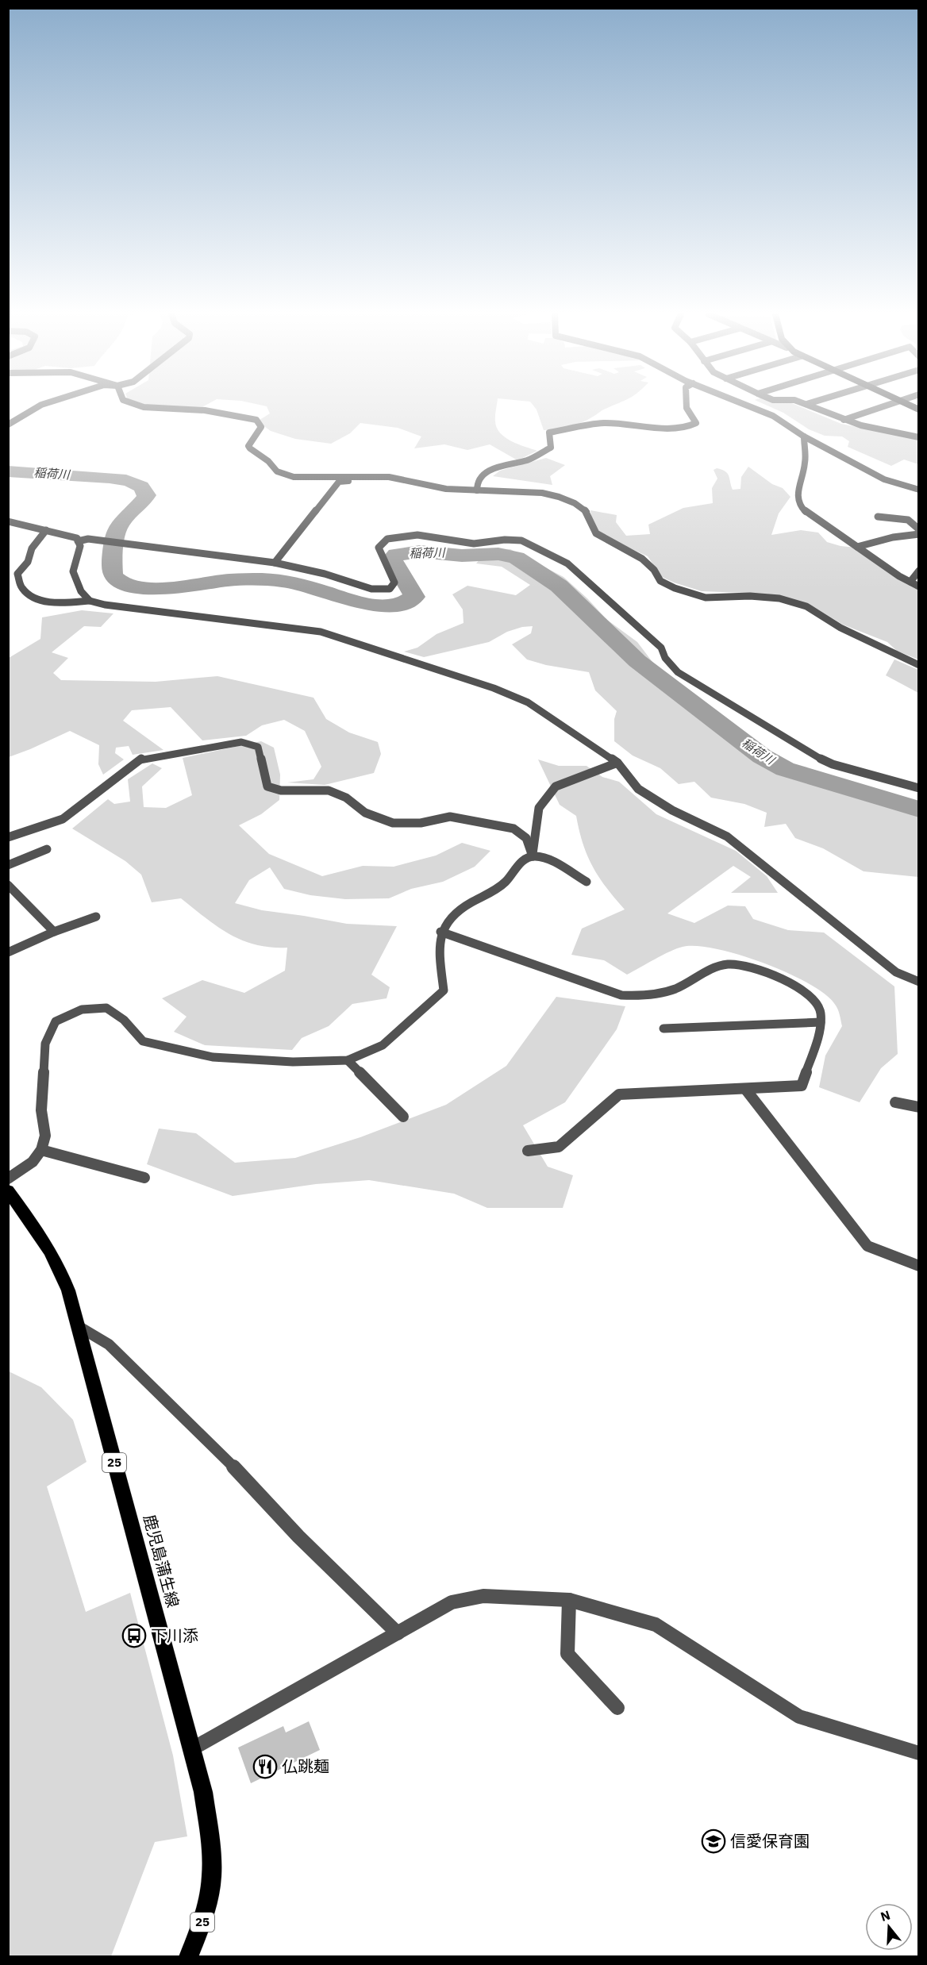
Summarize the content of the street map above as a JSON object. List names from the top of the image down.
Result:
{
  "streets": {
    "main road": ["25", "鹿児島蒲生線"]
  },
  "water": ["稲荷川"],
  "places": {
    "bus stop": ["下川添"],
    "restaurant": ["仏跳麺"],
    "school or university": ["信愛保育園"]
  },
  "north": "top"
}
